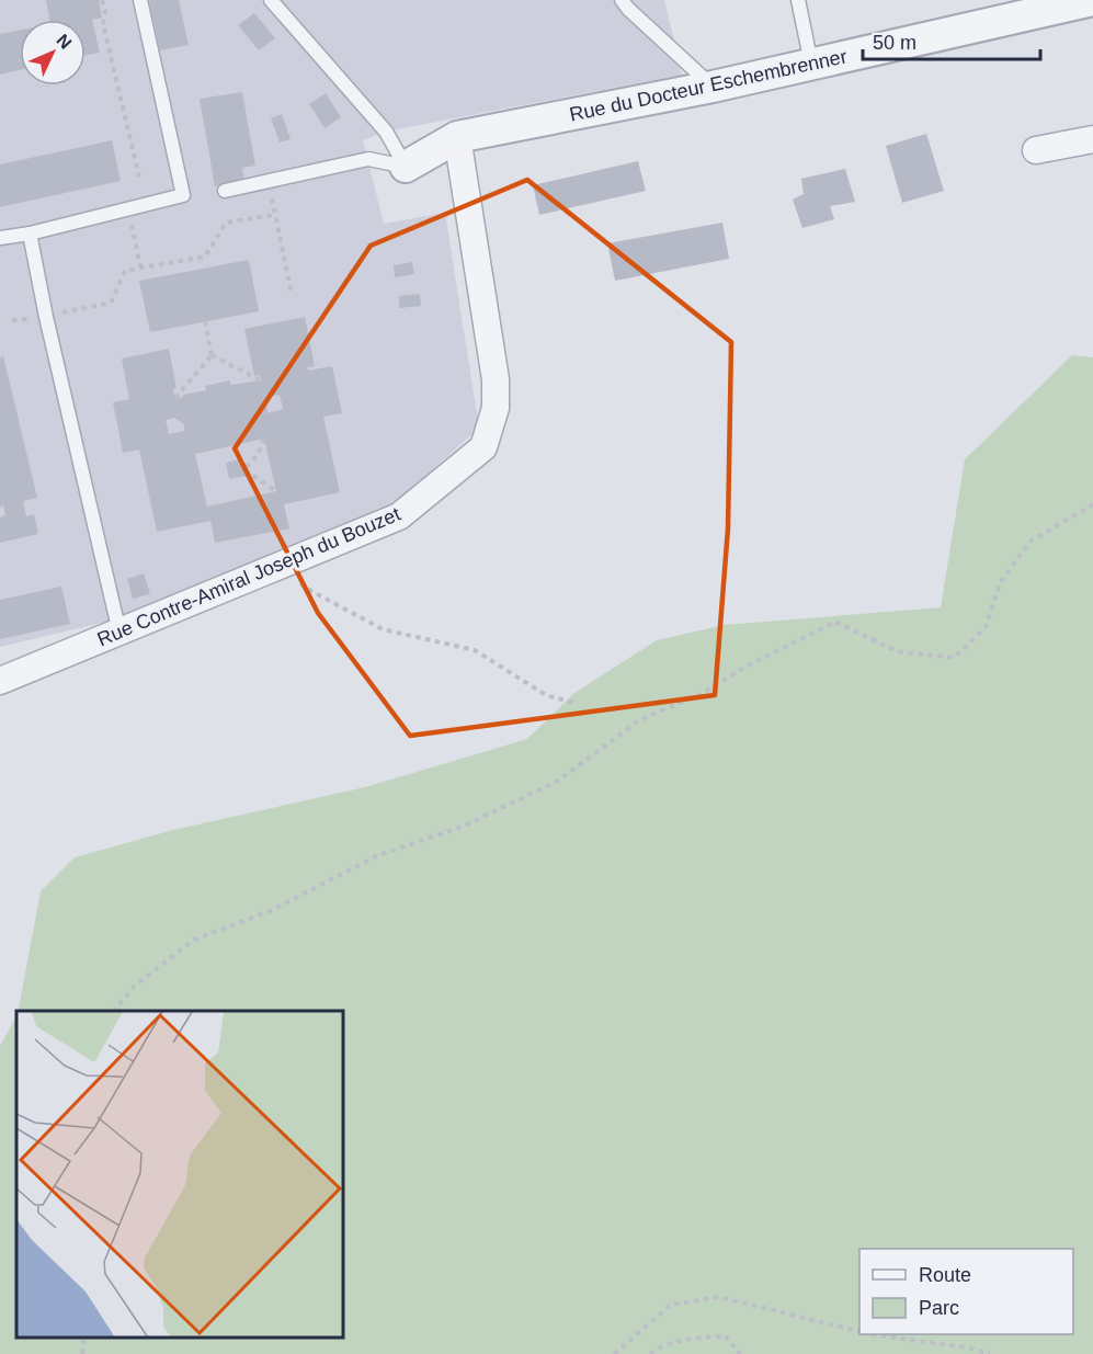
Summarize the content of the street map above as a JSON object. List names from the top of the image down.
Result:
{
  "streets": {
    "street": ["Rue du Docteur Eschembrenner", "Rue Contre-Amiral Joseph du Bouzet"]
  },
  "crossings": [
    ["Rue du Docteur Eschembrenner", "Rue Contre-Amiral Joseph du Bouzet"]
  ],
  "legend": ["Route", "Parc"],
  "scale_bar": "50 m",
  "north": "top right"
}
